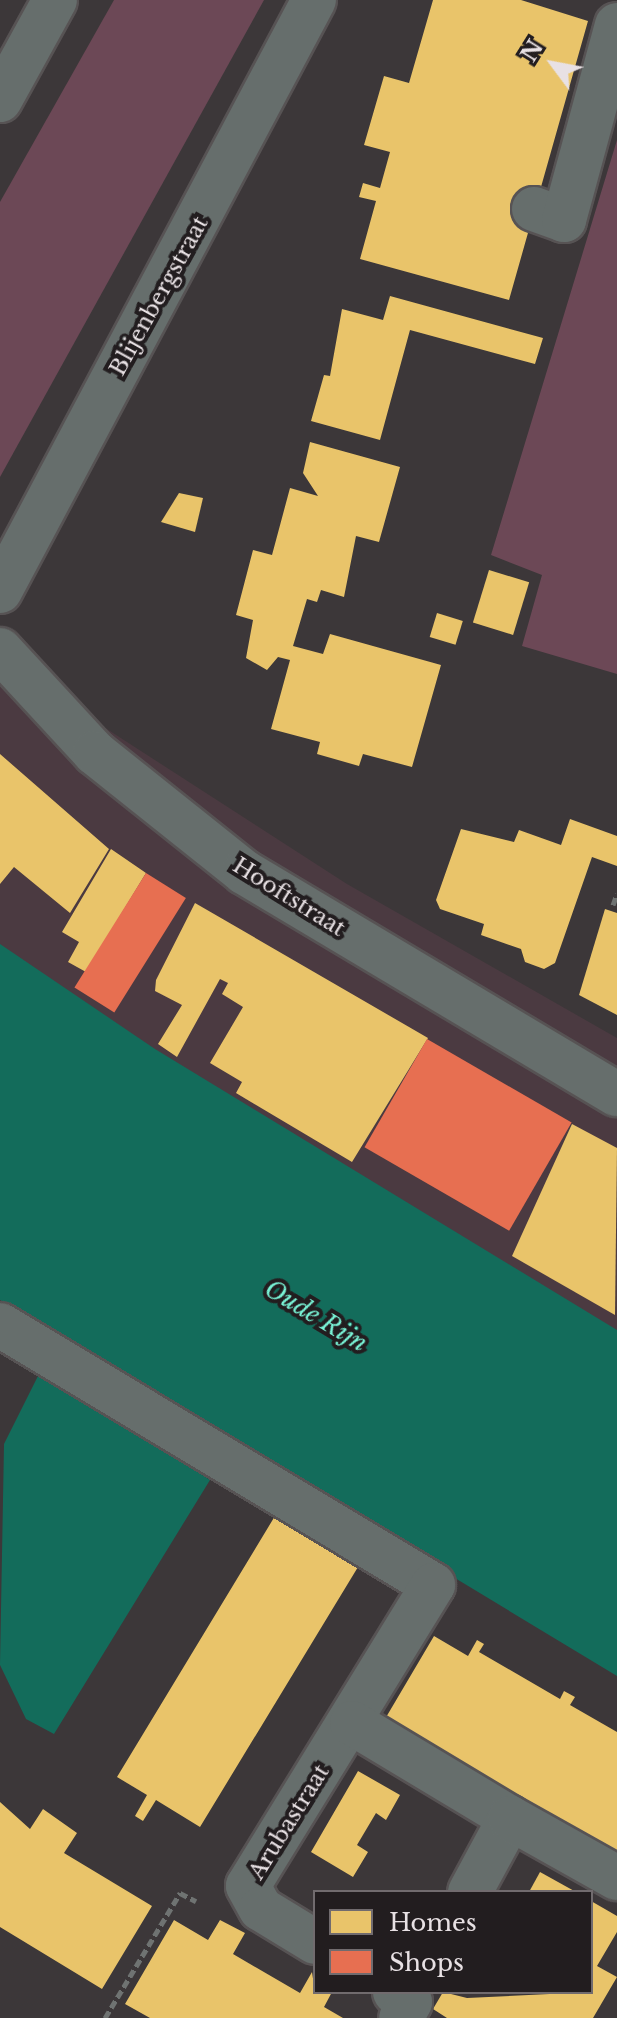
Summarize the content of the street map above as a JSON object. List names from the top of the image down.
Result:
{
  "streets": {
    "street": ["Blijenbergstraat", "Hooftstraat", "Arubastraat"]
  },
  "water": ["Oude Rijn"],
  "legend": ["Homes", "Shops"],
  "north": "top left"
}
